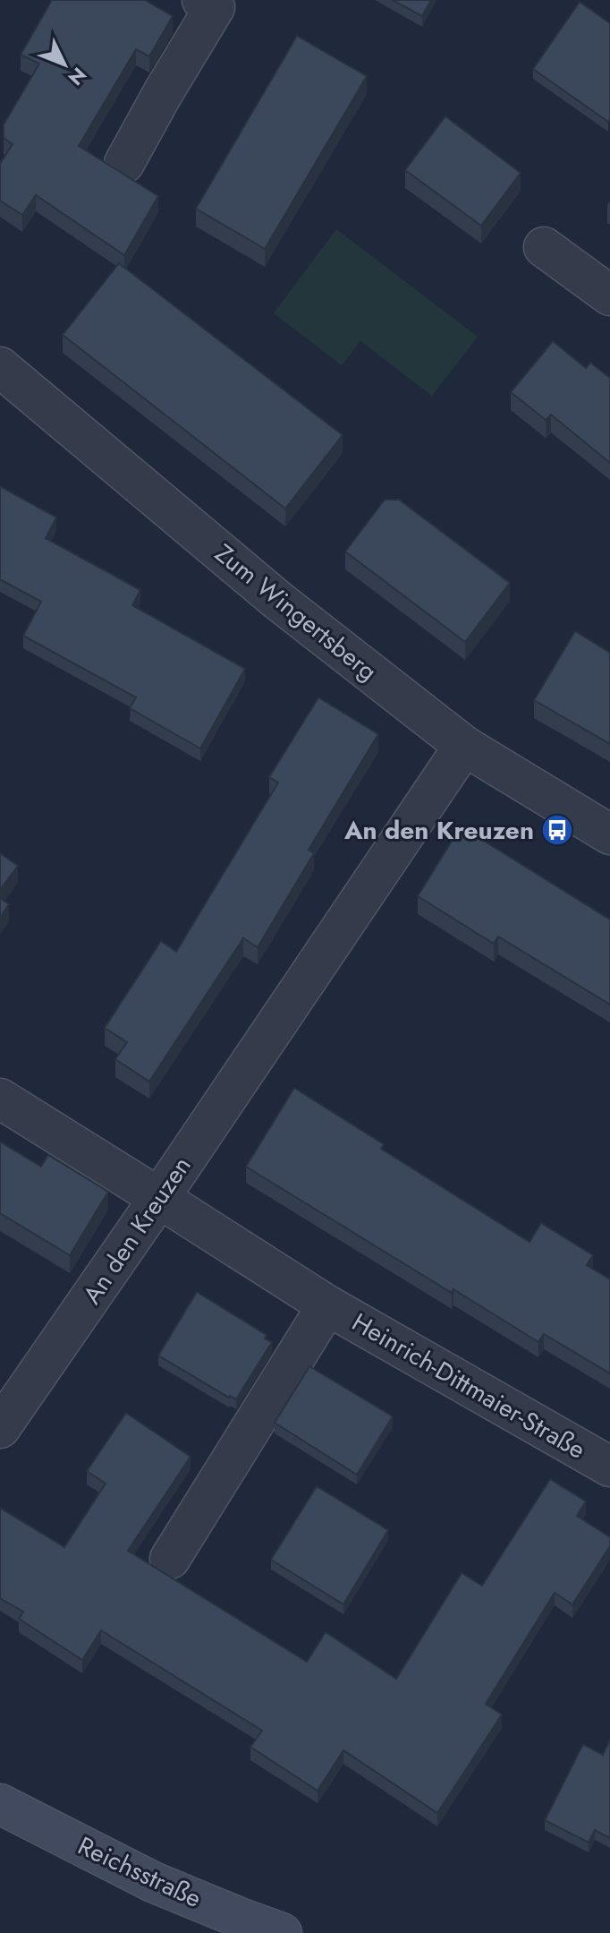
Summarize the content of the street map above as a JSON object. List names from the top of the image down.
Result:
{
  "streets": {
    "main road": ["Reichsstraße"],
    "street": ["Zum Wingertsberg", "An den Kreuzen", "Heinrich-Dittmaier-Straße"]
  },
  "crossings": [
    ["Zum Wingertsberg", "An den Kreuzen"],
    ["An den Kreuzen", "Heinrich-Dittmaier-Straße"]
  ],
  "places": {
    "bus stop": ["An den Kreuzen"]
  },
  "north": "bottom right"
}
